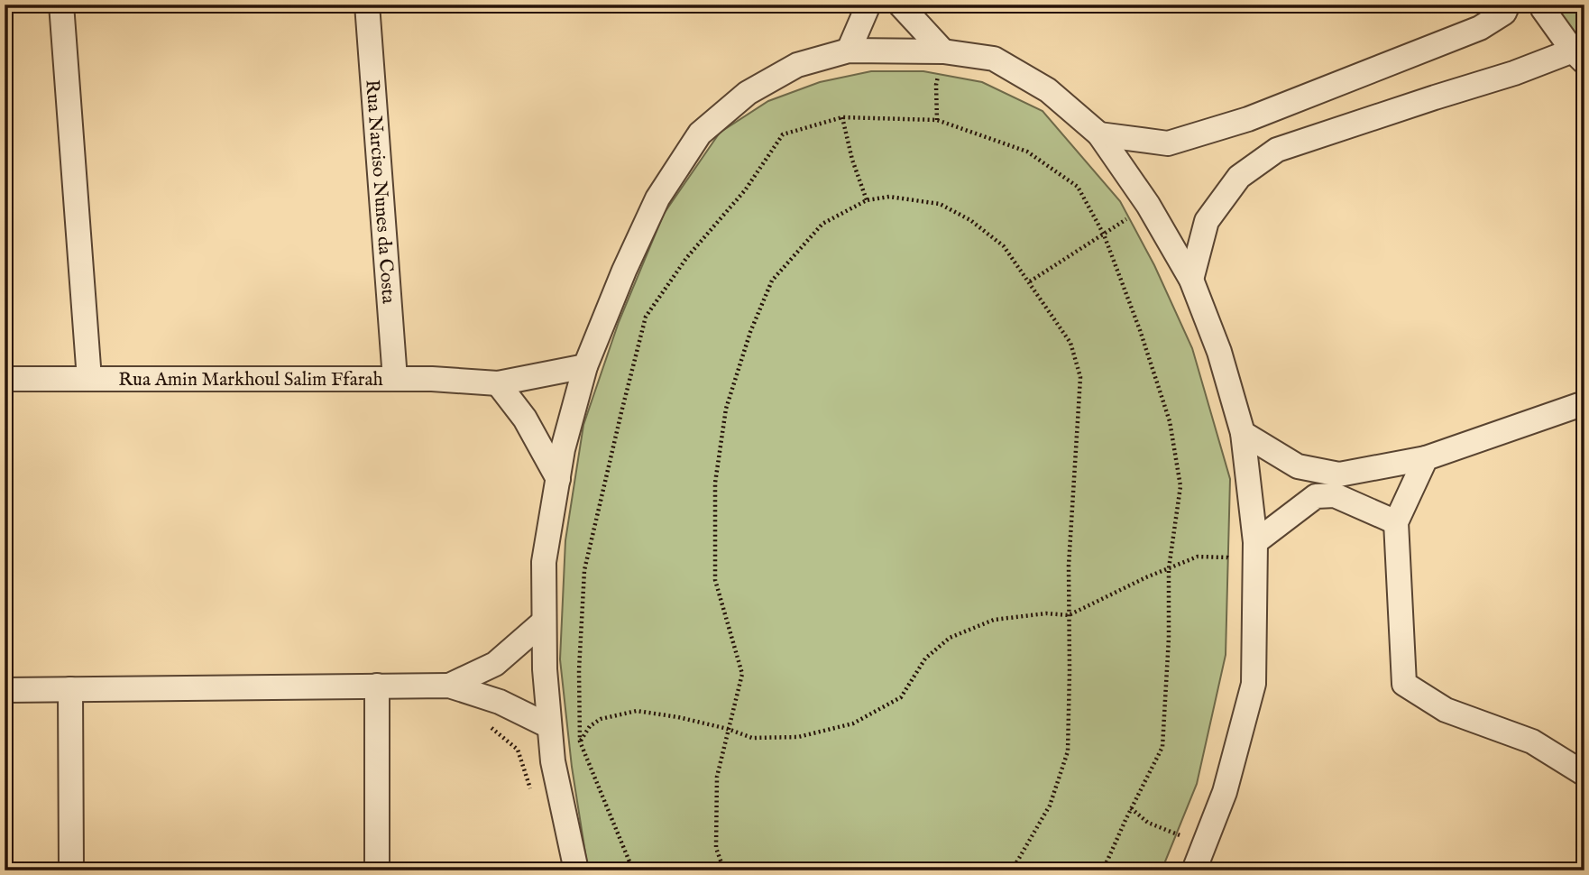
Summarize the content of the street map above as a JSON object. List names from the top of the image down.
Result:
{
  "streets": {
    "street": ["Rua Narciso Nunes da Costa", "Rua Amin Markhoul Salim Ffarah"]
  },
  "crossings": [
    ["Rua Narciso Nunes da Costa", "Rua Amin Markhoul Salim Ffarah"]
  ]
}
